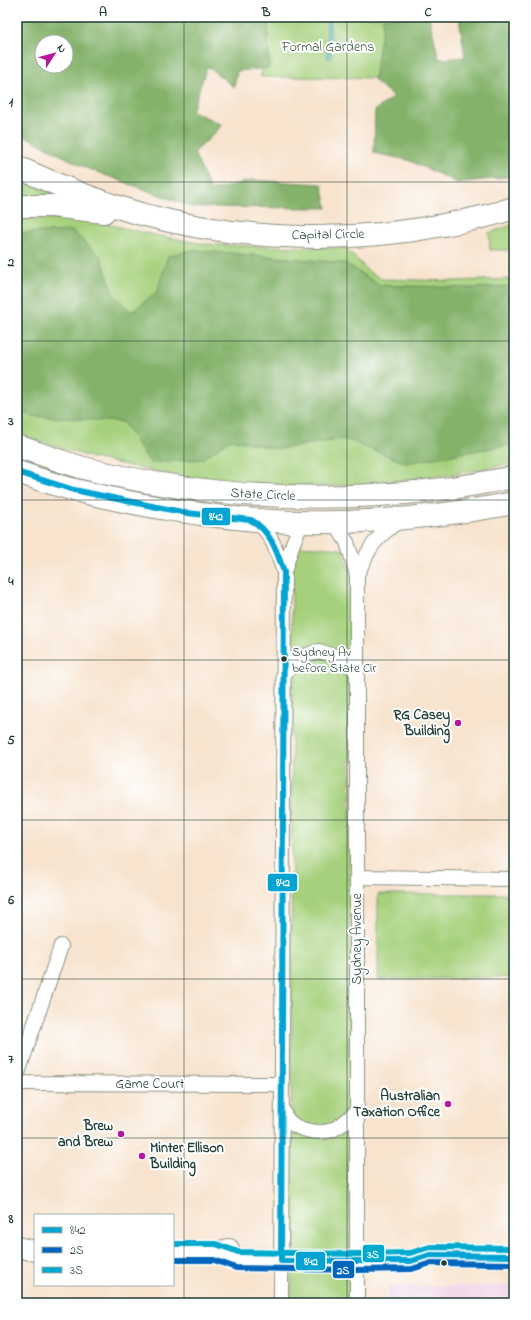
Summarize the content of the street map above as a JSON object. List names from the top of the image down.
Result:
{
  "streets": {
    "highway": ["Capital Circle", "State Circle", "Sydney Avenue"],
    "street": ["Game Court"]
  },
  "crossings": [
    ["State Circle", "Sydney Avenue"]
  ],
  "parks": ["Formal Gardens"],
  "places": [
    "Sydney Av before State Cir",
    "RG Casey Building",
    "Australian Taxation Office",
    "Brew and Brew",
    "Minter Ellison Building"
  ],
  "lines": ["transit line 842", "transit line 3S", "transit line 2S"],
  "legend": ["842", "2S", "3S"],
  "north": "top right",
  "grid": {
    "columns": ["A", "B", "C"],
    "rows": [
      "1",
      "2",
      "3",
      "4",
      "5",
      "6",
      "7",
      "8"
    ]
  }
}
